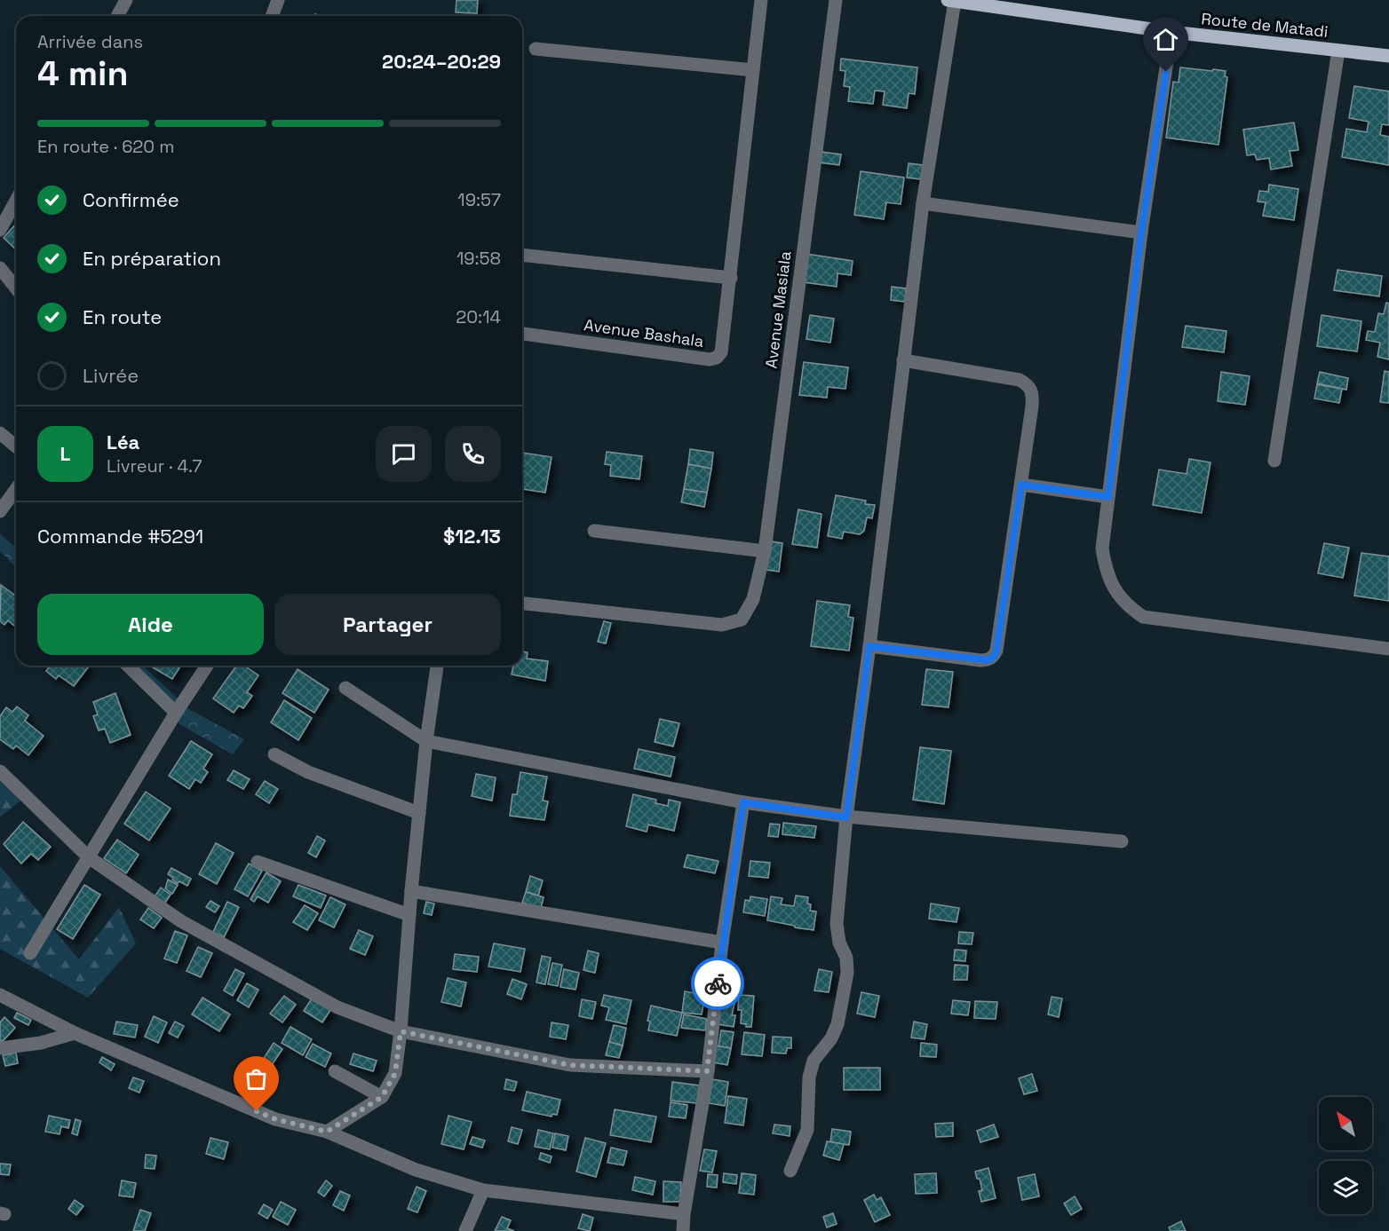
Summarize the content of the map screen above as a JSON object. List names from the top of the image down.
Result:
{
  "streets": {
    "main road": ["Route de Matadi"],
    "street": ["Avenue Masiala", "Avenue Bashala"]
  },
  "north": "top left",
  "page": {
    "heading": ["4 min", "Arrivée dans", "20:24–20:29"],
    "panel": [
      "Léa",
      "Livreur · 4.7",
      "Commande #5291",
      "$12.13"
    ],
    "bar": "En route · 620 m",
    "list": [
      ["Confirmée", "19:57"],
      ["En préparation", "19:58"],
      ["En route", "20:14"],
      "Livrée"
    ],
    "round": "L",
    "buttons": ["Aide", "Partager"]
  }
}
